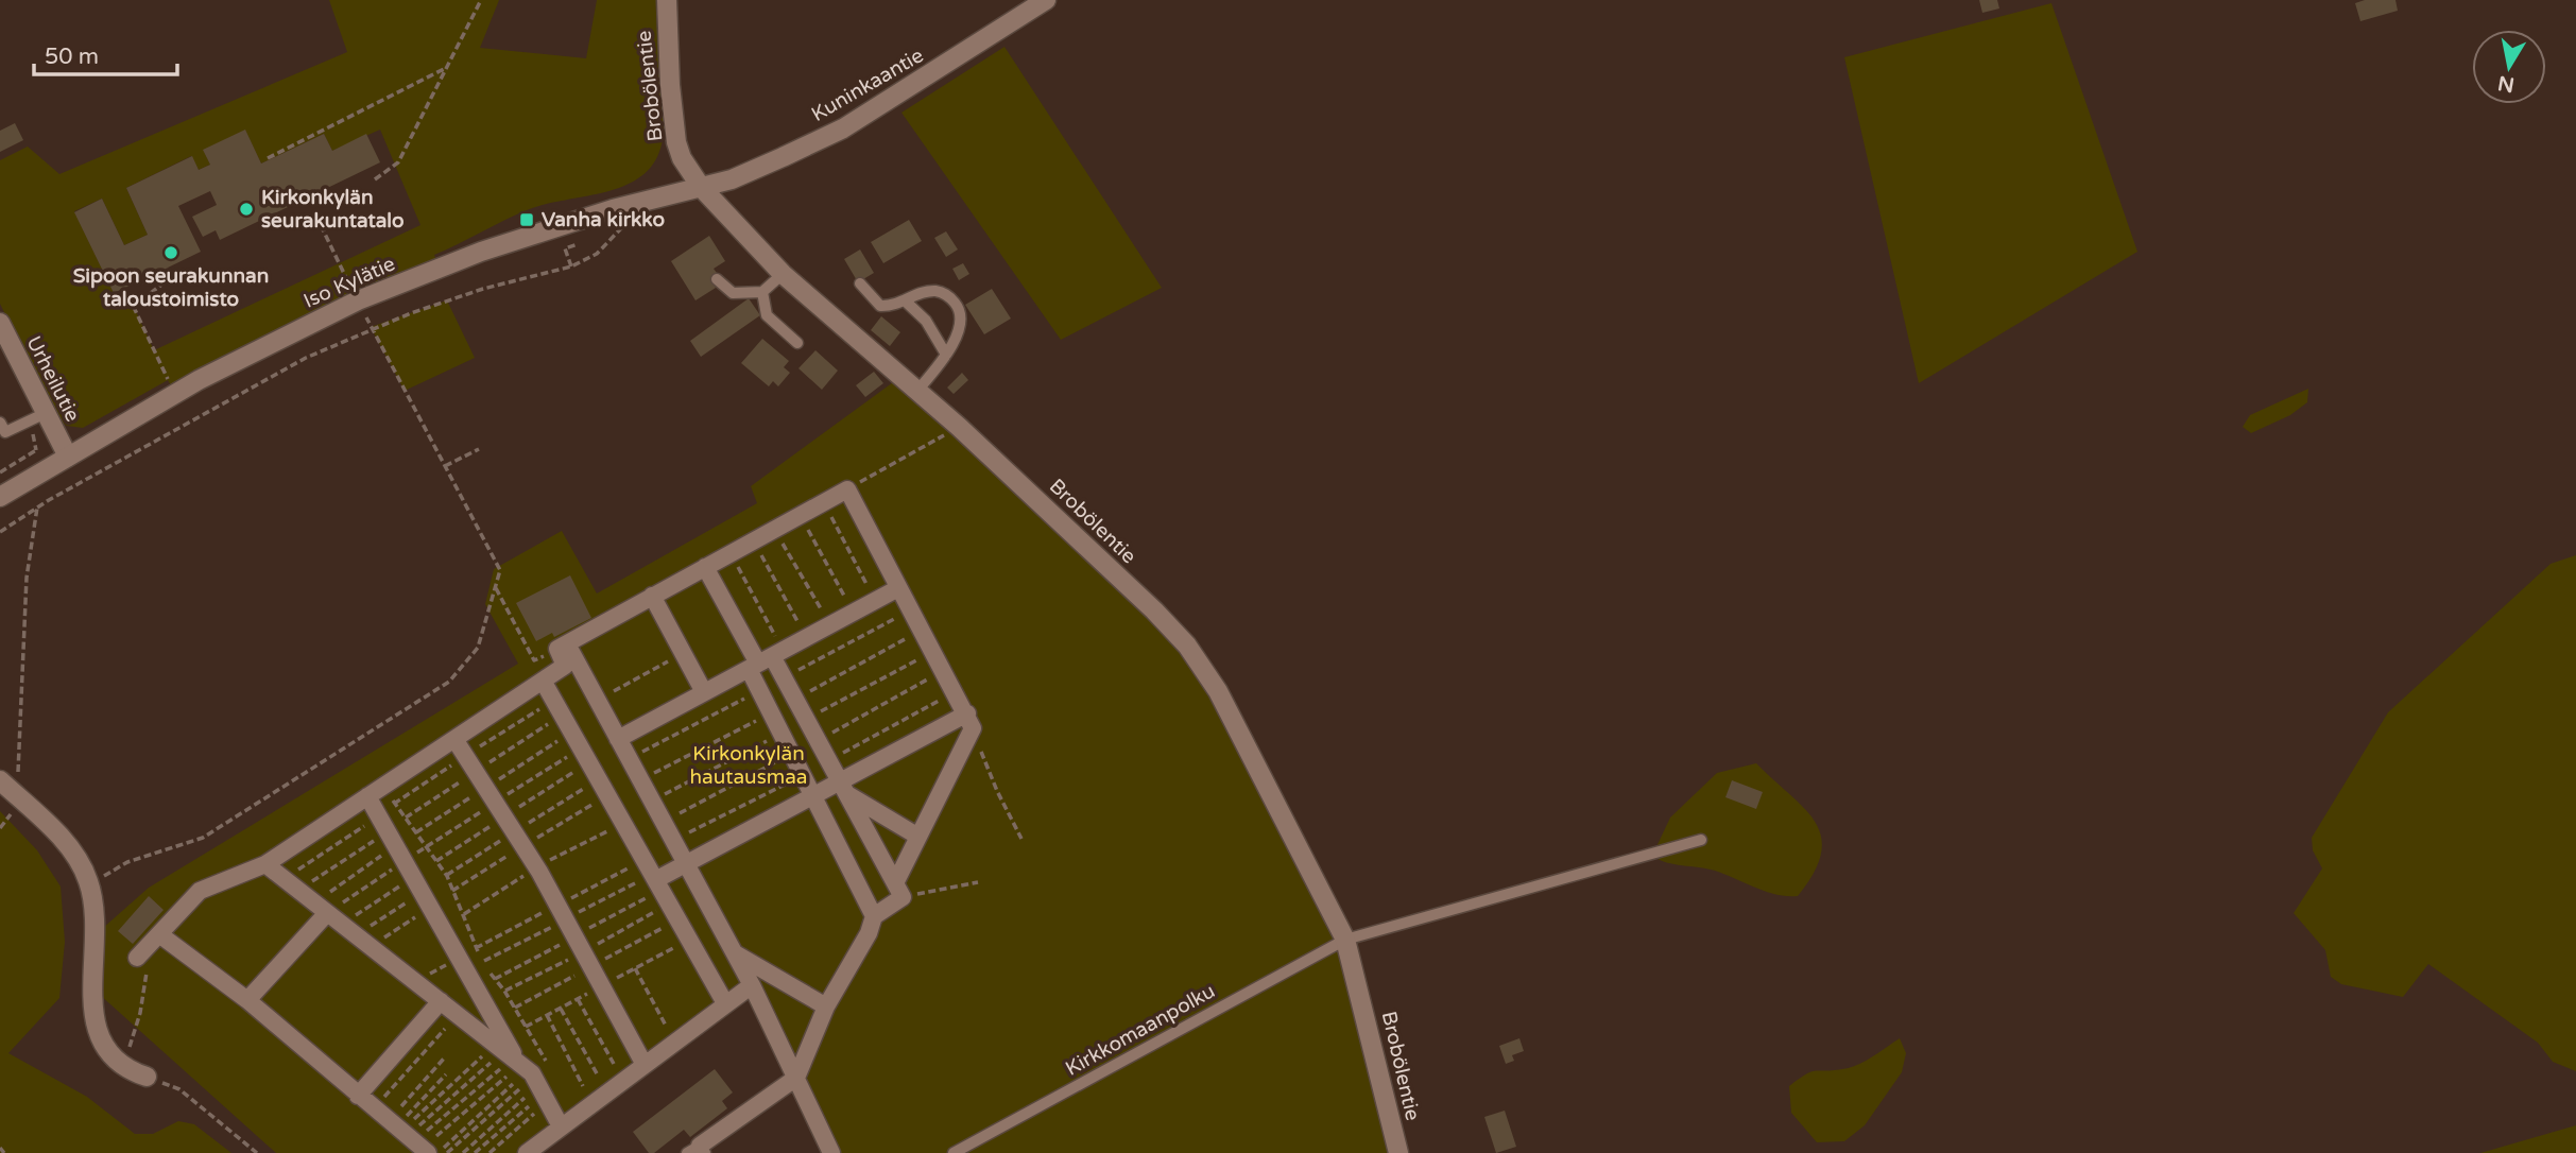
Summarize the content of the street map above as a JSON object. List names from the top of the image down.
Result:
{
  "streets": {
    "street": [
      "Kuninkaantie",
      "Brobölentie",
      "Iso Kylätie",
      "Urheilutie"
    ],
    "lane": ["Kirkkomaanpolku"]
  },
  "crossings": [
    ["Kuninkaantie", "Brobölentie"],
    ["Kuninkaantie", "Iso Kylätie"],
    ["Brobölentie", "Iso Kylätie"],
    ["Brobölentie", "Kirkkomaanpolku"],
    ["Iso Kylätie", "Urheilutie"]
  ],
  "parks": ["Kirkonkylän hautausmaa"],
  "places": {
    "other": ["Kirkonkylän seurakuntatalo", "Sipoon seurakunnan taloustoimisto"],
    "transit": ["Vanha kirkko"]
  },
  "scale_bar": "50 m",
  "north": "bottom"
}
